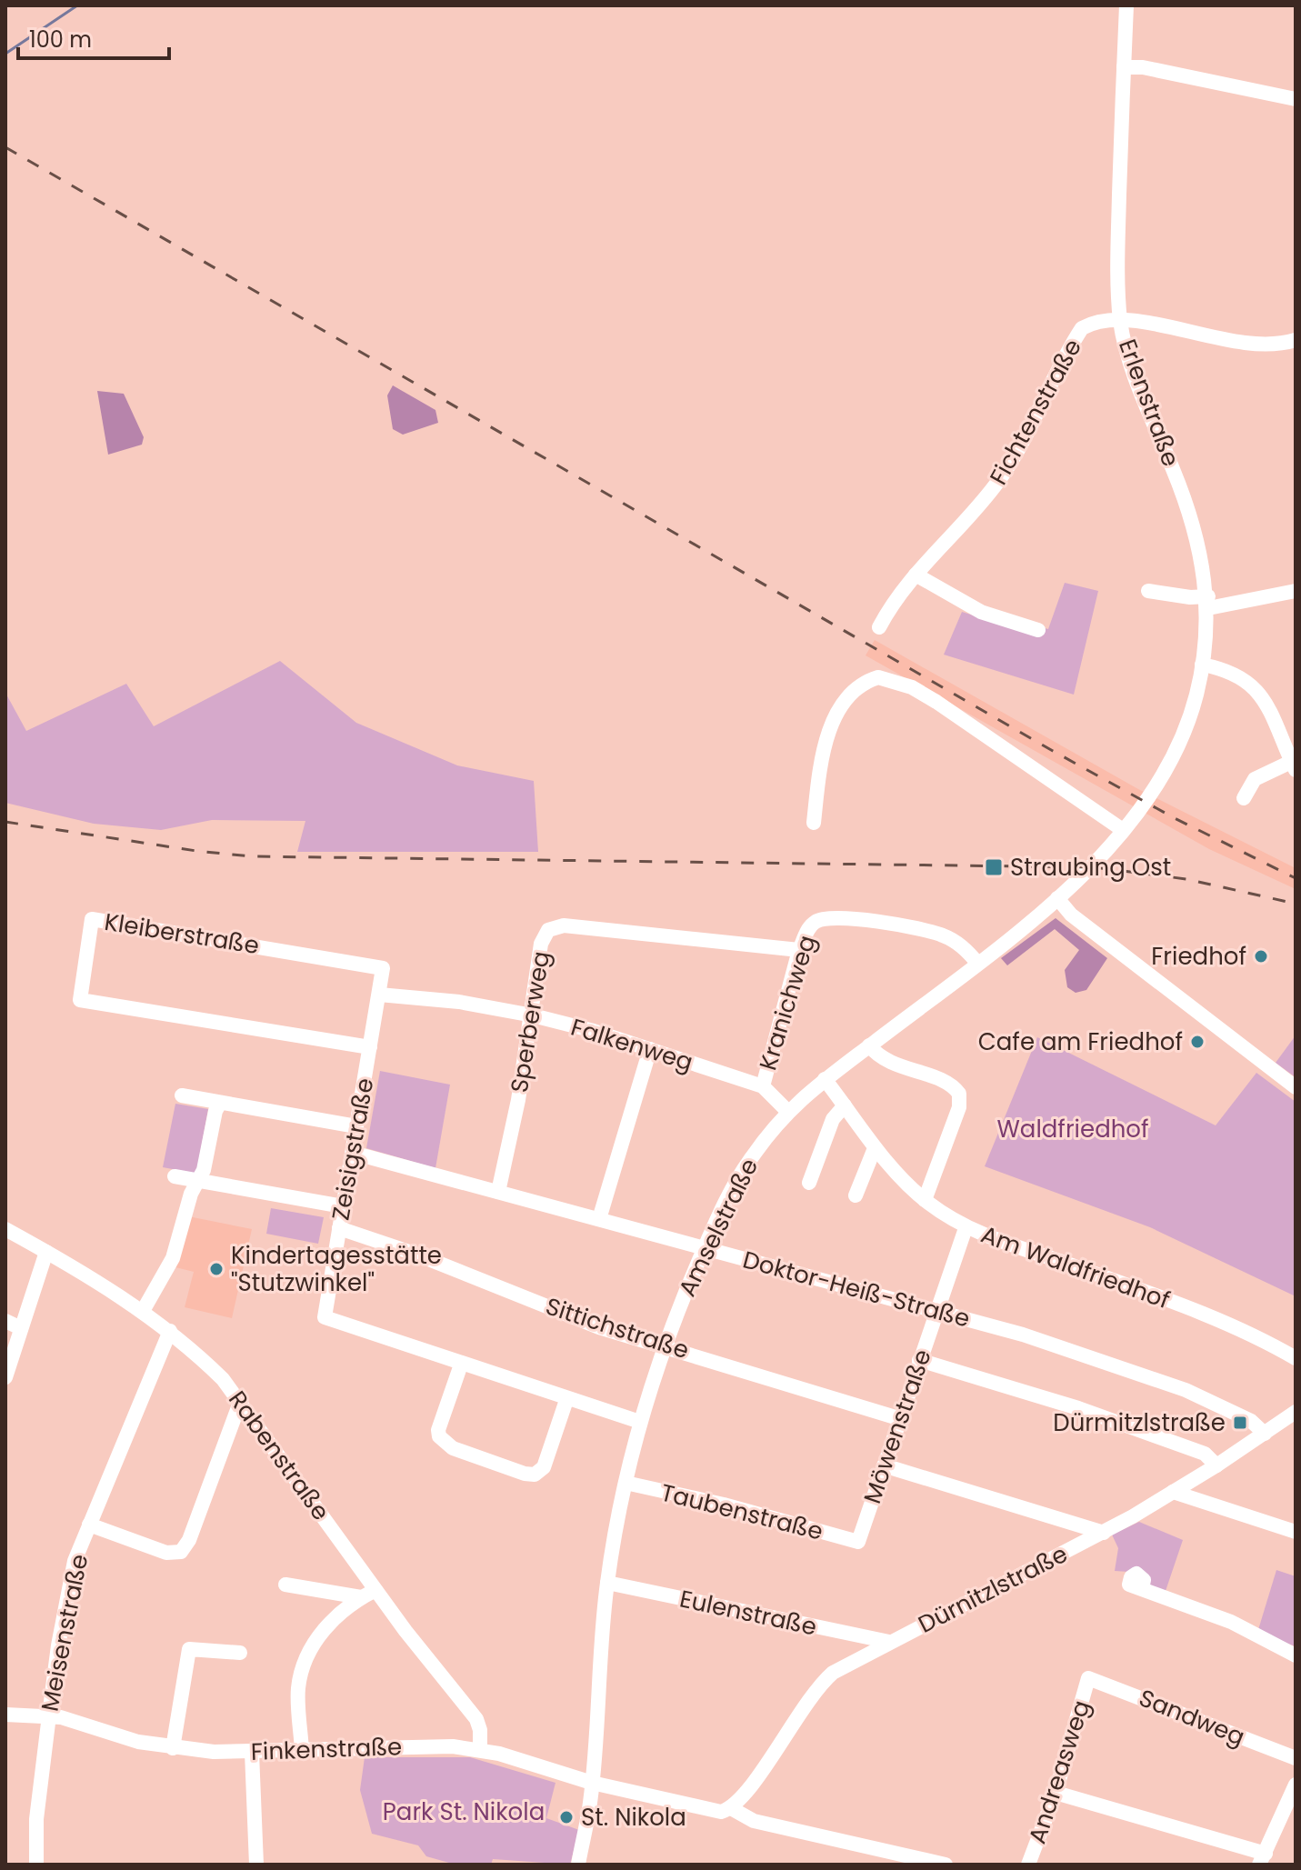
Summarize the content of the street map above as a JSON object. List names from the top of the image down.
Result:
{
  "streets": {
    "street": [
      "Erlenstraße",
      "Fichtenstraße",
      "Kleiberstraße",
      "Kranichweg",
      "Sperberweg",
      "Falkenweg",
      "Zeisigstraße",
      "Amselstraße",
      "Am Waldfriedhof",
      "Doktor-Heiß-Straße",
      "Sittichstraße",
      "Möwenstraße",
      "Rabenstraße",
      "Taubenstraße",
      "Dürnitzlstraße",
      "Eulenstraße",
      "Meisenstraße",
      "Sandweg",
      "Finkenstraße",
      "Andreasweg"
    ]
  },
  "crossings": [
    ["Erlenstraße", "Fichtenstraße"],
    ["Erlenstraße", "Amselstraße"],
    ["Kleiberstraße", "Zeisigstraße"],
    ["Kranichweg", "Sperberweg"],
    ["Kranichweg", "Falkenweg"],
    ["Kranichweg", "Amselstraße"],
    ["Sperberweg", "Falkenweg"],
    ["Sperberweg", "Doktor-Heiß-Straße"],
    ["Falkenweg", "Zeisigstraße"],
    ["Falkenweg", "Amselstraße"],
    ["Zeisigstraße", "Amselstraße"],
    ["Zeisigstraße", "Doktor-Heiß-Straße"],
    ["Zeisigstraße", "Sittichstraße"],
    ["Amselstraße", "Am Waldfriedhof"],
    ["Amselstraße", "Doktor-Heiß-Straße"],
    ["Amselstraße", "Sittichstraße"],
    ["Amselstraße", "Taubenstraße"],
    ["Amselstraße", "Eulenstraße"],
    ["Amselstraße", "Finkenstraße"],
    ["Am Waldfriedhof", "Möwenstraße"],
    ["Doktor-Heiß-Straße", "Möwenstraße"],
    ["Doktor-Heiß-Straße", "Dürnitzlstraße"],
    ["Sittichstraße", "Möwenstraße"],
    ["Möwenstraße", "Taubenstraße"],
    ["Rabenstraße", "Meisenstraße"],
    ["Rabenstraße", "Finkenstraße"],
    ["Dürnitzlstraße", "Eulenstraße"],
    ["Dürnitzlstraße", "Finkenstraße"],
    ["Meisenstraße", "Finkenstraße"],
    ["Sandweg", "Andreasweg"]
  ],
  "parks": ["Waldfriedhof", "Park St. Nikola"],
  "places": {
    "transit": ["Straubing Ost", "Dürmitzlstraße"],
    "other": [
      "Friedhof",
      "Cafe am Friedhof",
      "Kindertagesstätte \"Stutzwinkel\"",
      "St. Nikola"
    ]
  },
  "scale_bar": "100 m"
}
